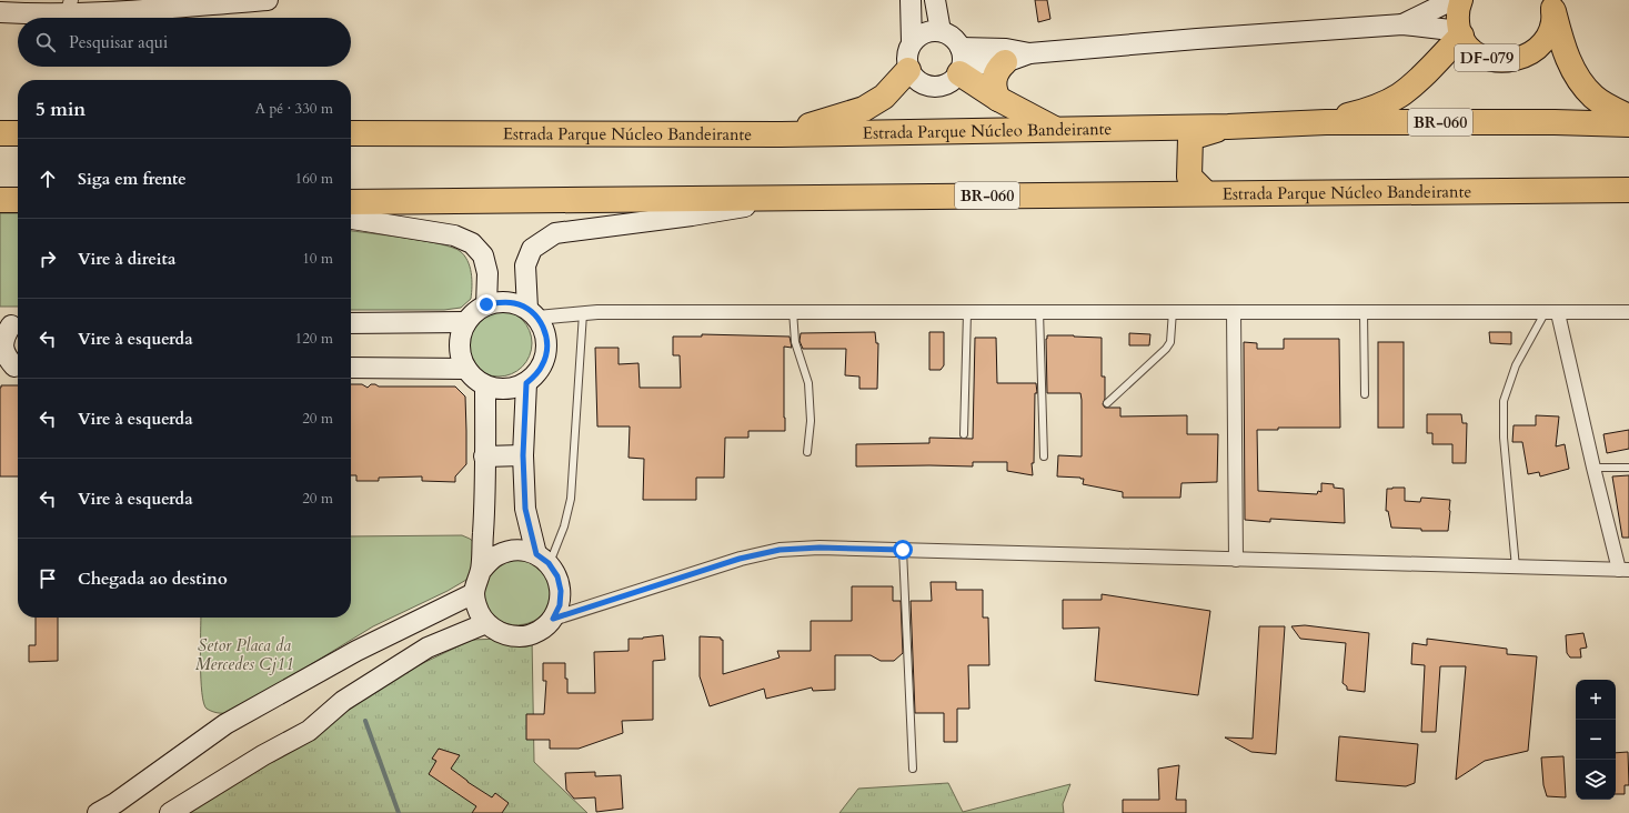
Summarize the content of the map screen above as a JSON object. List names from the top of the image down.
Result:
{
  "streets": {
    "highway": ["BR-060", "Estrada Parque Núcleo Bandeirante"],
    "main road": ["DF-079"]
  },
  "parks": ["Setor Placa da Mercedes Cj11"],
  "page": {
    "search": "Pesquisar aqui",
    "heading": ["5 min", "A pé · 330 m"],
    "list": [
      ["Siga em frente", "160 m"],
      ["Vire à direita", "10 m"],
      ["Vire à esquerda", "120 m"],
      ["Vire à esquerda", "20 m"],
      ["Vire à esquerda", "20 m"],
      "Chegada ao destino"
    ],
    "map_buttons": ["+", "−"]
  }
}
